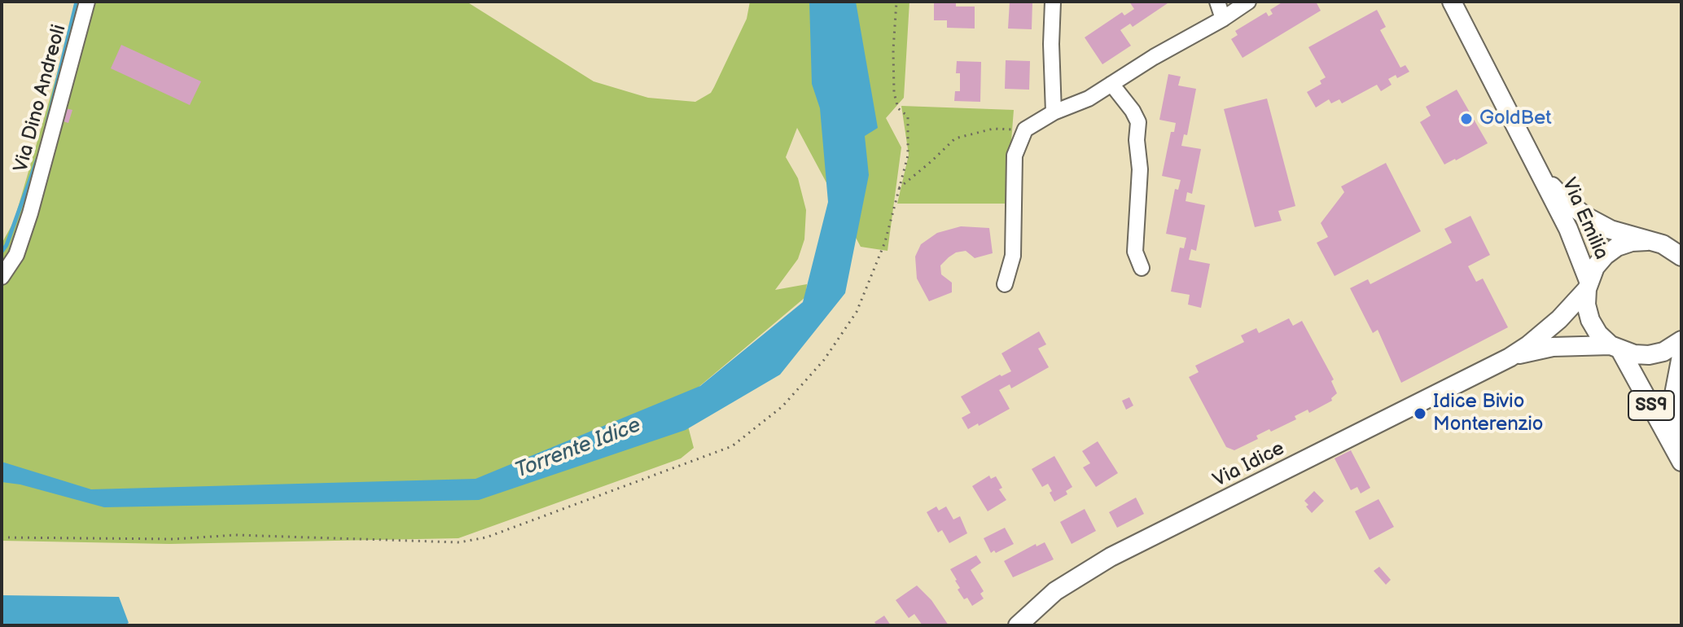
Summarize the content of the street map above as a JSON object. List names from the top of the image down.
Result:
{
  "streets": {
    "main road": ["Via Emilia", "SS9", "Via Idice"],
    "street": ["Via Dino Andreoli"]
  },
  "crossings": [
    ["Via Emilia", "Via Idice"]
  ],
  "water": ["Torrente Idice"],
  "places": ["GoldBet", "Idice Bivio Monterenzio"]
}
